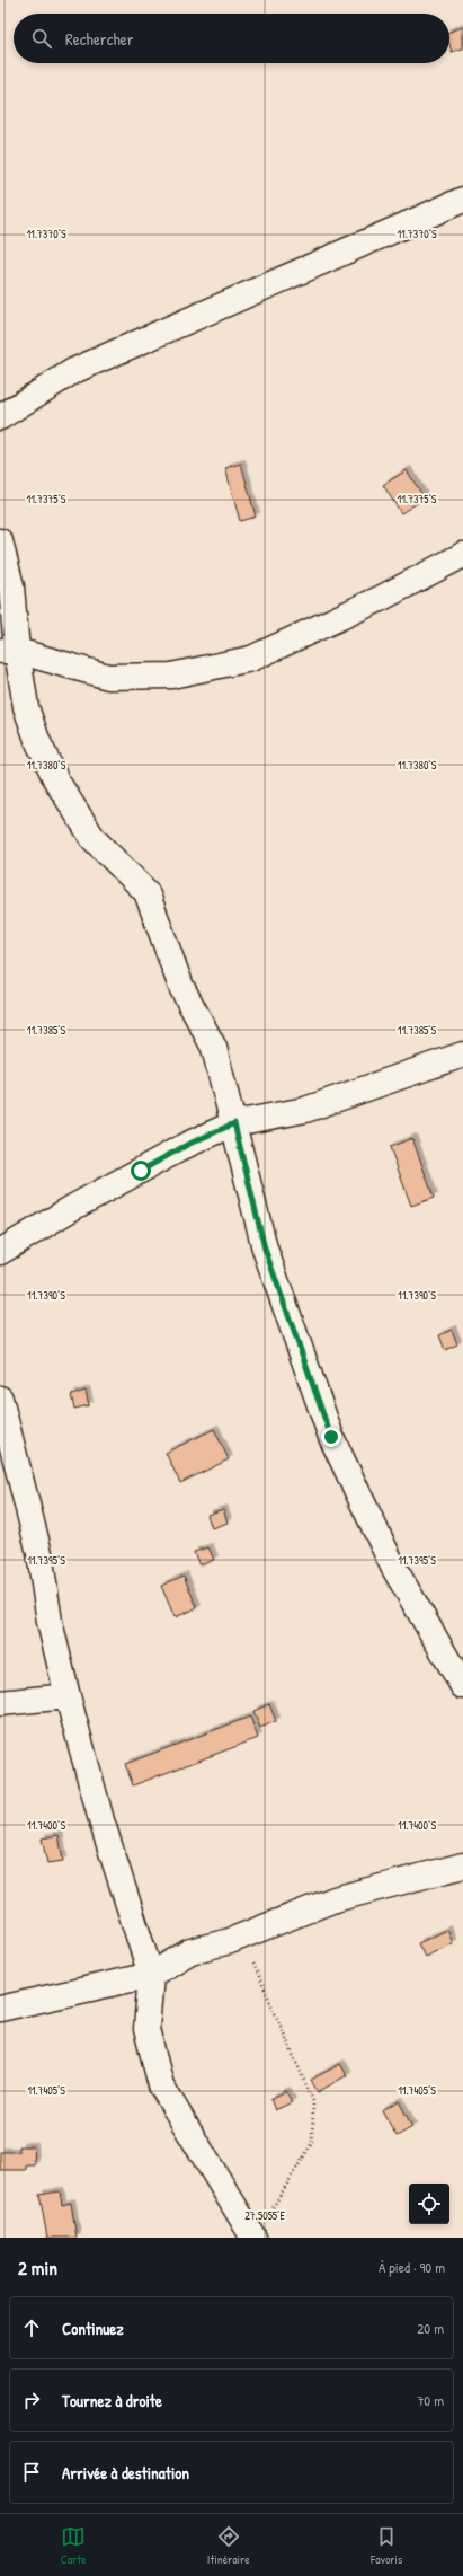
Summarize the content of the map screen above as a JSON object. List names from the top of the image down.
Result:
{
  "page": {
    "search": "Rechercher",
    "heading": ["2 min", "À pied · 90 m"],
    "list": [
      ["Continuez", "20 m"],
      ["Tournez à droite", "70 m"],
      "Arrivée à destination"
    ],
    "nav": ["Carte", "Itinéraire", "Favoris"]
  },
  "coordinates": [
    "11.7370°S",
    "11.7375°S",
    "11.7380°S",
    "11.7385°S",
    "11.7390°S",
    "11.7395°S",
    "11.7400°S",
    "11.7405°S",
    "27.5055°E"
  ]
}
